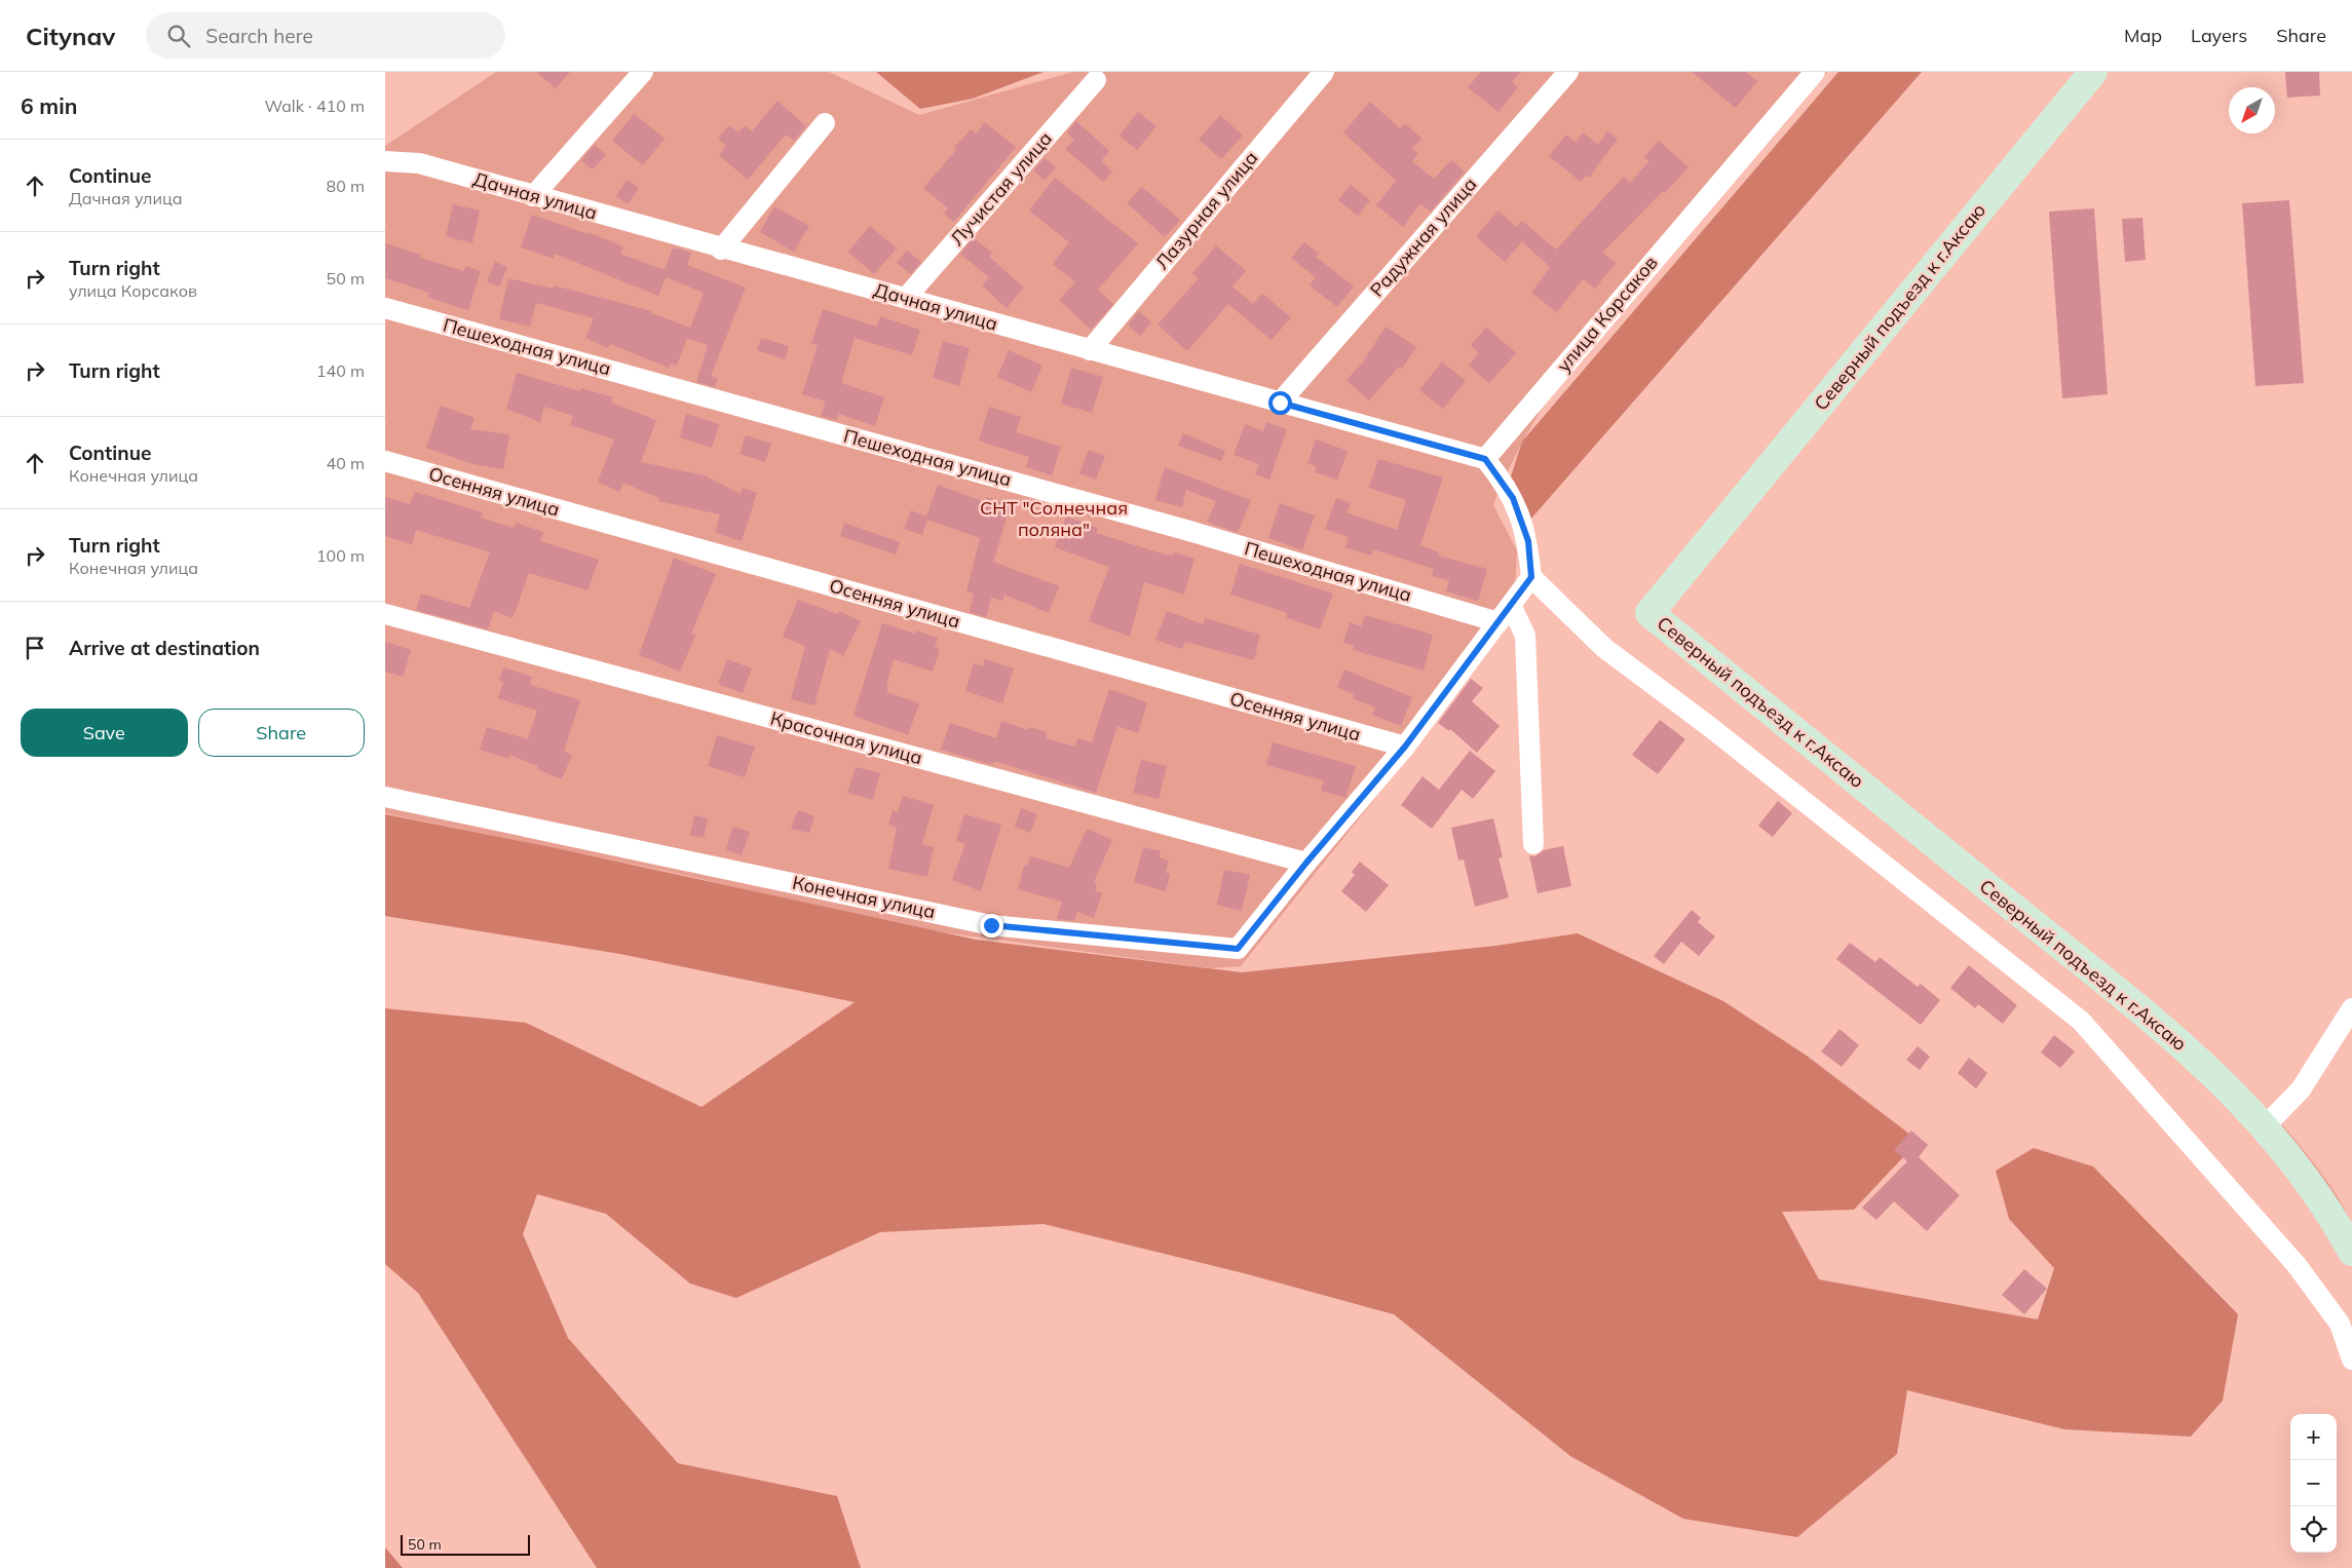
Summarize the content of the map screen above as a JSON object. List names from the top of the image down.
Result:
{
  "streets": {
    "street": [
      "Лучистая улица",
      "Дачная улица",
      "Лазурная улица",
      "Радужная улица",
      "Северный подъезд к г.Аксаю",
      "улица Корсаков",
      "Пешеходная улица",
      "Осенняя улица",
      "Красочная улица",
      "Конечная улица"
    ]
  },
  "crossings": [
    ["Лучистая улица", "Дачная улица"],
    ["Дачная улица", "Лазурная улица"],
    ["Дачная улица", "Радужная улица"],
    ["Дачная улица", "улица Корсаков"],
    ["Красочная улица", "Конечная улица"]
  ],
  "parks": ["СНТ \"Солнечная поляна\""],
  "scale_bar": "50 m",
  "north": "bottom left",
  "page": {
    "header": "Citynav",
    "search": "Search here",
    "nav": ["Map", "Layers", "Share"],
    "heading": ["6 min", "Walk · 410 m"],
    "list": [
      ["Continue", "Дачная улица", "80 m"],
      ["Turn right", "улица Корсаков", "50 m"],
      ["Turn right", "140 m"],
      ["Continue", "Конечная улица", "40 m"],
      ["Turn right", "Конечная улица", "100 m"],
      "Arrive at destination"
    ],
    "buttons": ["Save", "Share"],
    "map_buttons": ["+", "−"],
    "scale": "50 m"
  }
}
